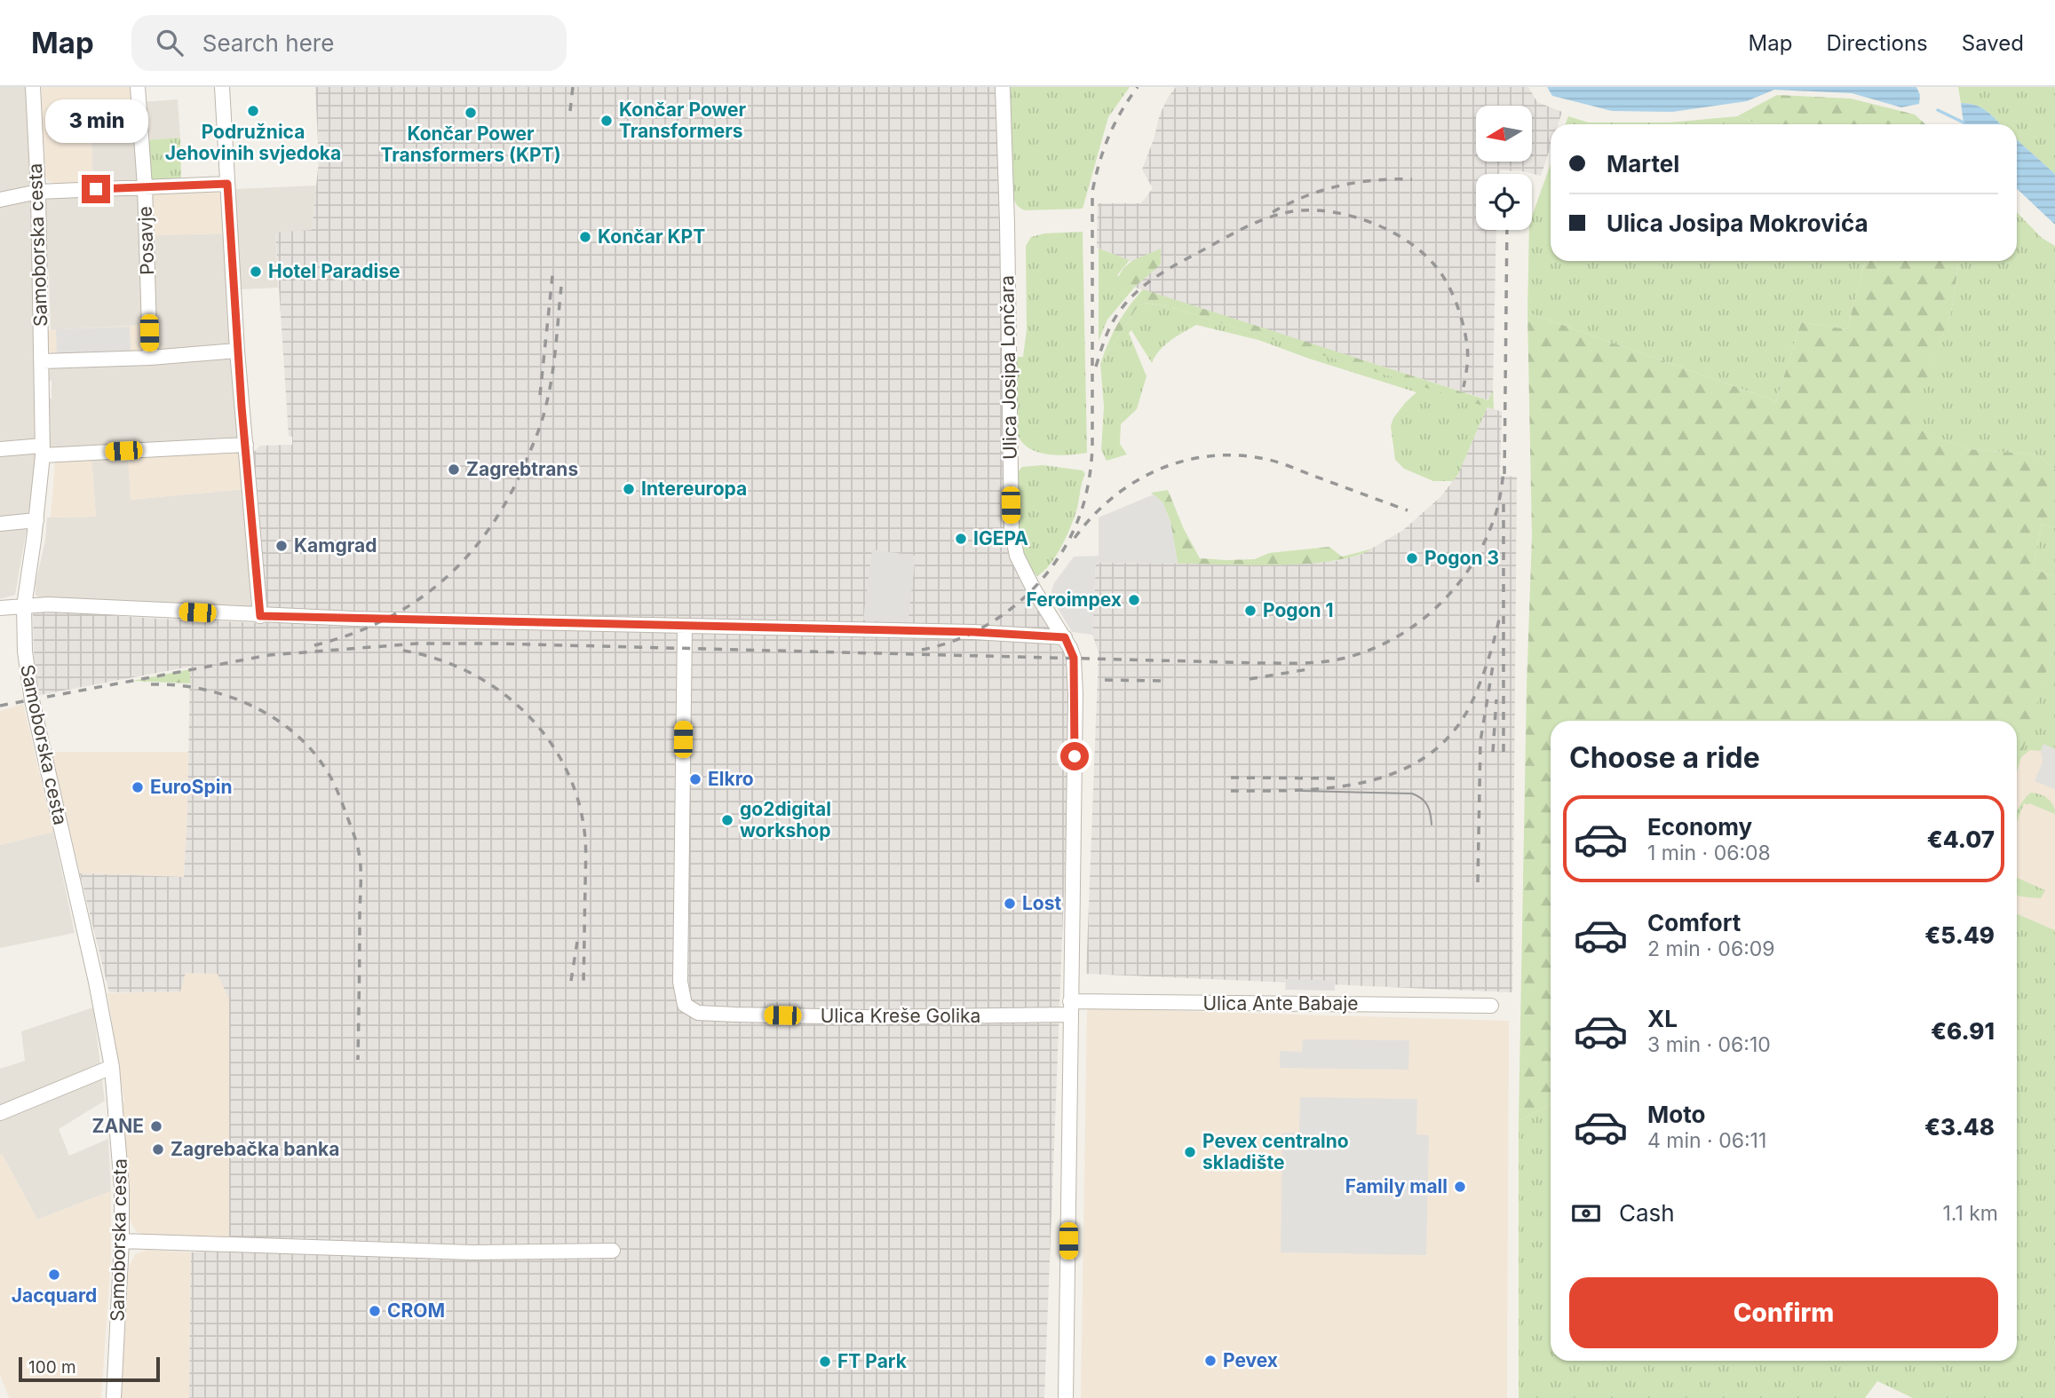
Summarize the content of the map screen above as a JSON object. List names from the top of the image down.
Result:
{
  "streets": {
    "street": [
      "Posavje",
      "Samoborska cesta",
      "Ulica Josipa Lončara",
      "Ulica Ante Babaje",
      "Ulica Kreše Golika"
    ]
  },
  "crossings": [
    ["Ulica Ante Babaje", "Ulica Kreše Golika"]
  ],
  "places": [
    "Podružnica Jehovinih svjedoka",
    "Končar Power Transformers (KPT)",
    "Končar Power Transformers",
    "Končar KPT",
    "Hotel Paradise",
    "Zagrebtrans",
    "Intereuropa",
    "IGEPA",
    "Kamgrad",
    "Pogon 3",
    "Feroimpex",
    "Pogon 1",
    "Elkro",
    "EuroSpin",
    "go2digital workshop",
    "Lost",
    "ZANE",
    "Zagrebačka banka",
    "Pevex centralno skladište",
    "Family mall",
    "Jacquard",
    "CROM",
    "Pevex",
    "FT Park"
  ],
  "scale_bar": "100 m",
  "north": "left",
  "page": {
    "header": "Map",
    "search": "Search here",
    "nav": ["Map", "Directions", "Saved"],
    "bubble": "3 min",
    "banner": ["Martel", "Ulica Josipa Mokrovića"],
    "heading": "Choose a ride",
    "list": [
      {
        "name": "Economy",
        "note": "1 min · 06:08",
        "value": "€4.07"
      },
      {
        "name": "Comfort",
        "note": "2 min · 06:09",
        "value": "€5.49"
      },
      {
        "name": "XL",
        "note": "3 min · 06:10",
        "value": "€6.91"
      },
      {
        "name": "Moto",
        "note": "4 min · 06:11",
        "value": "€3.48"
      }
    ],
    "pay": ["Cash", "1.1 km"],
    "buttons": "Confirm",
    "scale": "100 m"
  }
}
